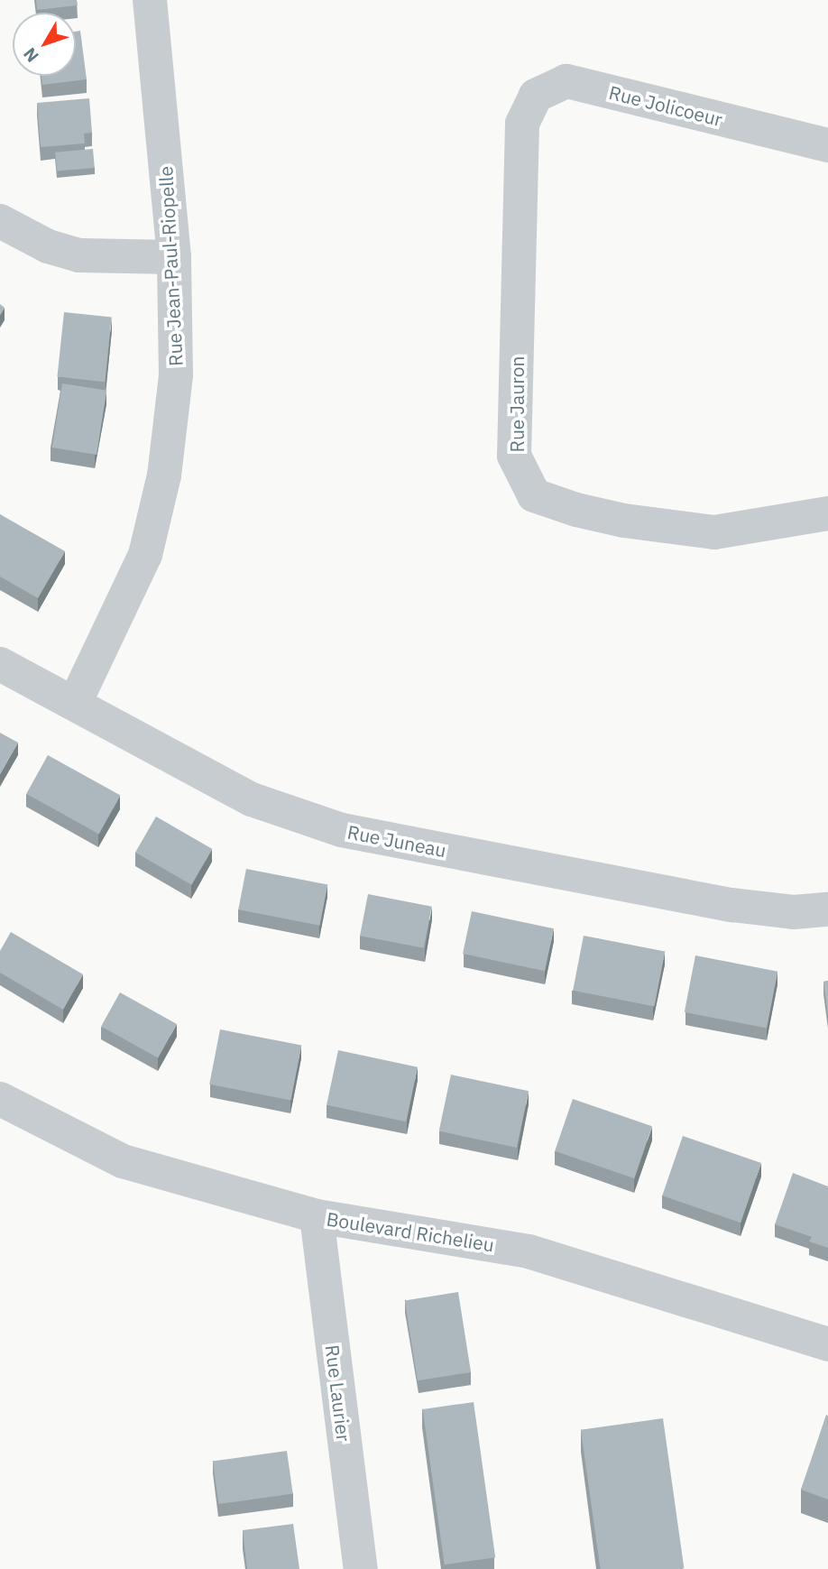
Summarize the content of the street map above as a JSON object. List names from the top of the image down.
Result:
{
  "streets": {
    "street": [
      "Rue Jolicoeur",
      "Rue Jean-Paul-Riopelle",
      "Rue Jauron",
      "Rue Juneau",
      "Boulevard Richelieu",
      "Rue Laurier"
    ]
  },
  "crossings": [
    ["Rue Jolicoeur", "Rue Jauron"],
    ["Rue Jean-Paul-Riopelle", "Rue Juneau"],
    ["Boulevard Richelieu", "Rue Laurier"]
  ],
  "north": "bottom left"
}
